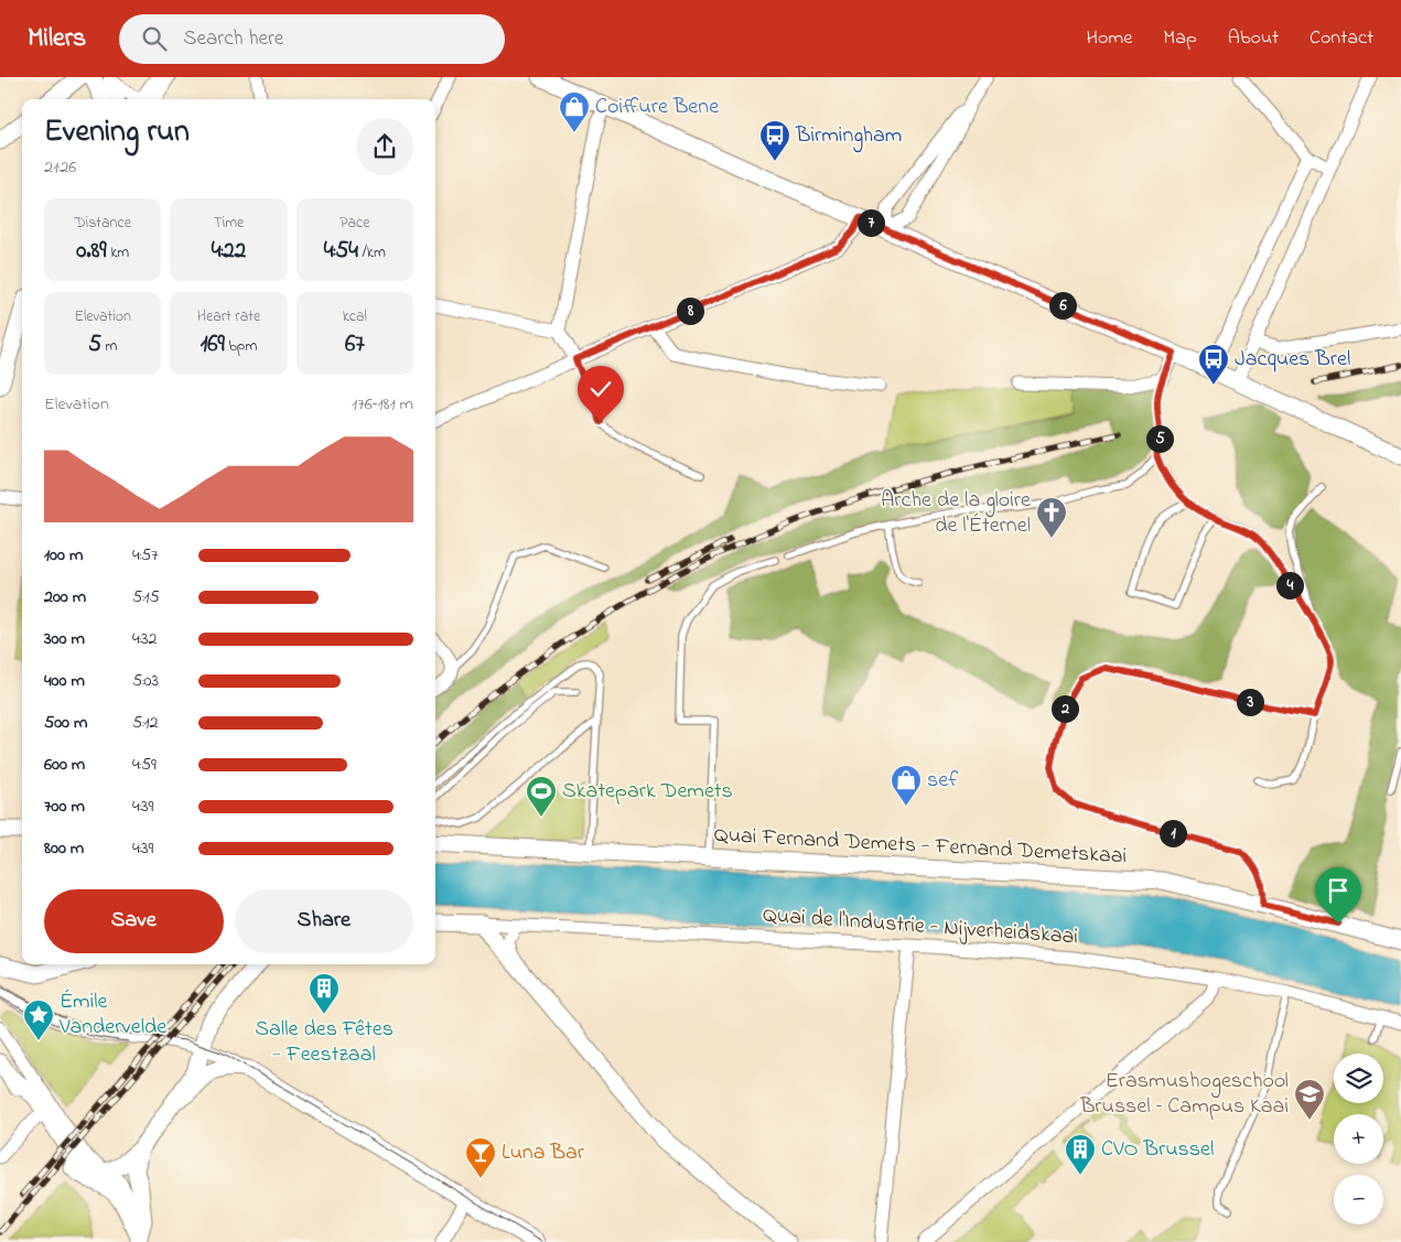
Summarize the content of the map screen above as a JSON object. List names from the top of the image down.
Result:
{
  "streets": {
    "street": ["Quai Fernand Demets - Fernand Demetskaai", "Quai de l'Industrie - Nijverheidskaai"]
  },
  "places": {
    "shop": ["Coiffure Bene", "sef"],
    "bus stop": ["Birmingham", "Jacques Brel"],
    "church": ["Arche de la gloire de l'Éternel"],
    "sports": ["Skatepark Demets"],
    "building": ["Salle des Fêtes - Feestzaal", "CVO Brussel"],
    "place": ["Émile Vandervelde"],
    "school or university": ["Erasmushogeschool Brussel – Campus Kaai"],
    "bar": ["Luna Bar"]
  },
  "page": {
    "header": "Milers",
    "search": "Search here",
    "nav": [
      "Home",
      "Map",
      "About",
      "Contact"
    ],
    "heading": ["Evening run", "21:26"],
    "stats": [
      ["Distance", "0.89 km"],
      ["Time", "4:22"],
      ["Pace", "4:54 /km"],
      ["Elevation", "5 m"],
      ["Heart rate", "169 bpm"],
      ["kcal", "67"]
    ],
    "pins": [
      "7",
      "6",
      "8",
      "5",
      "4",
      "3",
      "2",
      "1"
    ],
    "chart": ["Elevation", "176–181 m"],
    "list": [
      {
        "name": "100 m",
        "note": "4:57"
      },
      {
        "name": "200 m",
        "note": "5:15"
      },
      {
        "name": "300 m",
        "note": "4:32"
      },
      {
        "name": "400 m",
        "note": "5:03"
      },
      {
        "name": "500 m",
        "note": "5:12"
      },
      {
        "name": "600 m",
        "note": "4:59"
      },
      {
        "name": "700 m",
        "note": "4:39"
      },
      {
        "name": "800 m",
        "note": "4:39"
      }
    ],
    "buttons": ["Save", "Share"],
    "map_buttons": ["+", "−"]
  }
}
